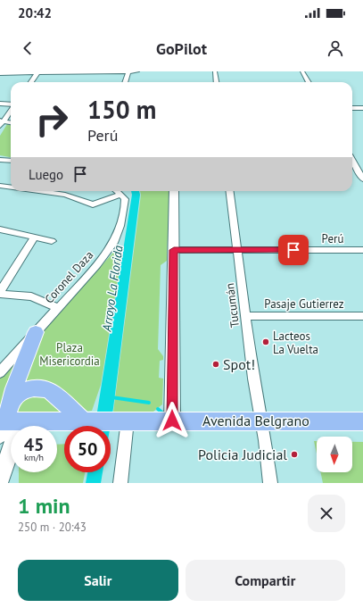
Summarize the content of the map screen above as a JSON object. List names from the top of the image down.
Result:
{
  "streets": {
    "main road": ["Avenida Belgrano"],
    "street": [
      "Perú",
      "Coronel Daza",
      "Pasaje Gutierrez",
      "Tucumán"
    ]
  },
  "crossings": [
    ["Perú", "Tucumán"],
    ["Pasaje Gutierrez", "Tucumán"],
    ["Tucumán", "Avenida Belgrano"]
  ],
  "water": ["Arroyo La Florida"],
  "parks": ["Plaza Misericordia"],
  "places": ["Lacteos La Vuelta", "Spot!", "Policia Judicial"],
  "north": "bottom",
  "page": {
    "status": "20:42",
    "header": "GoPilot",
    "turn": ["150 m", "Perú"],
    "then": "Luego",
    "speed": "45 km/h",
    "limit": "50",
    "heading": ["1 min", "250 m · 20:43"],
    "buttons": ["Salir", "Compartir"]
  }
}
